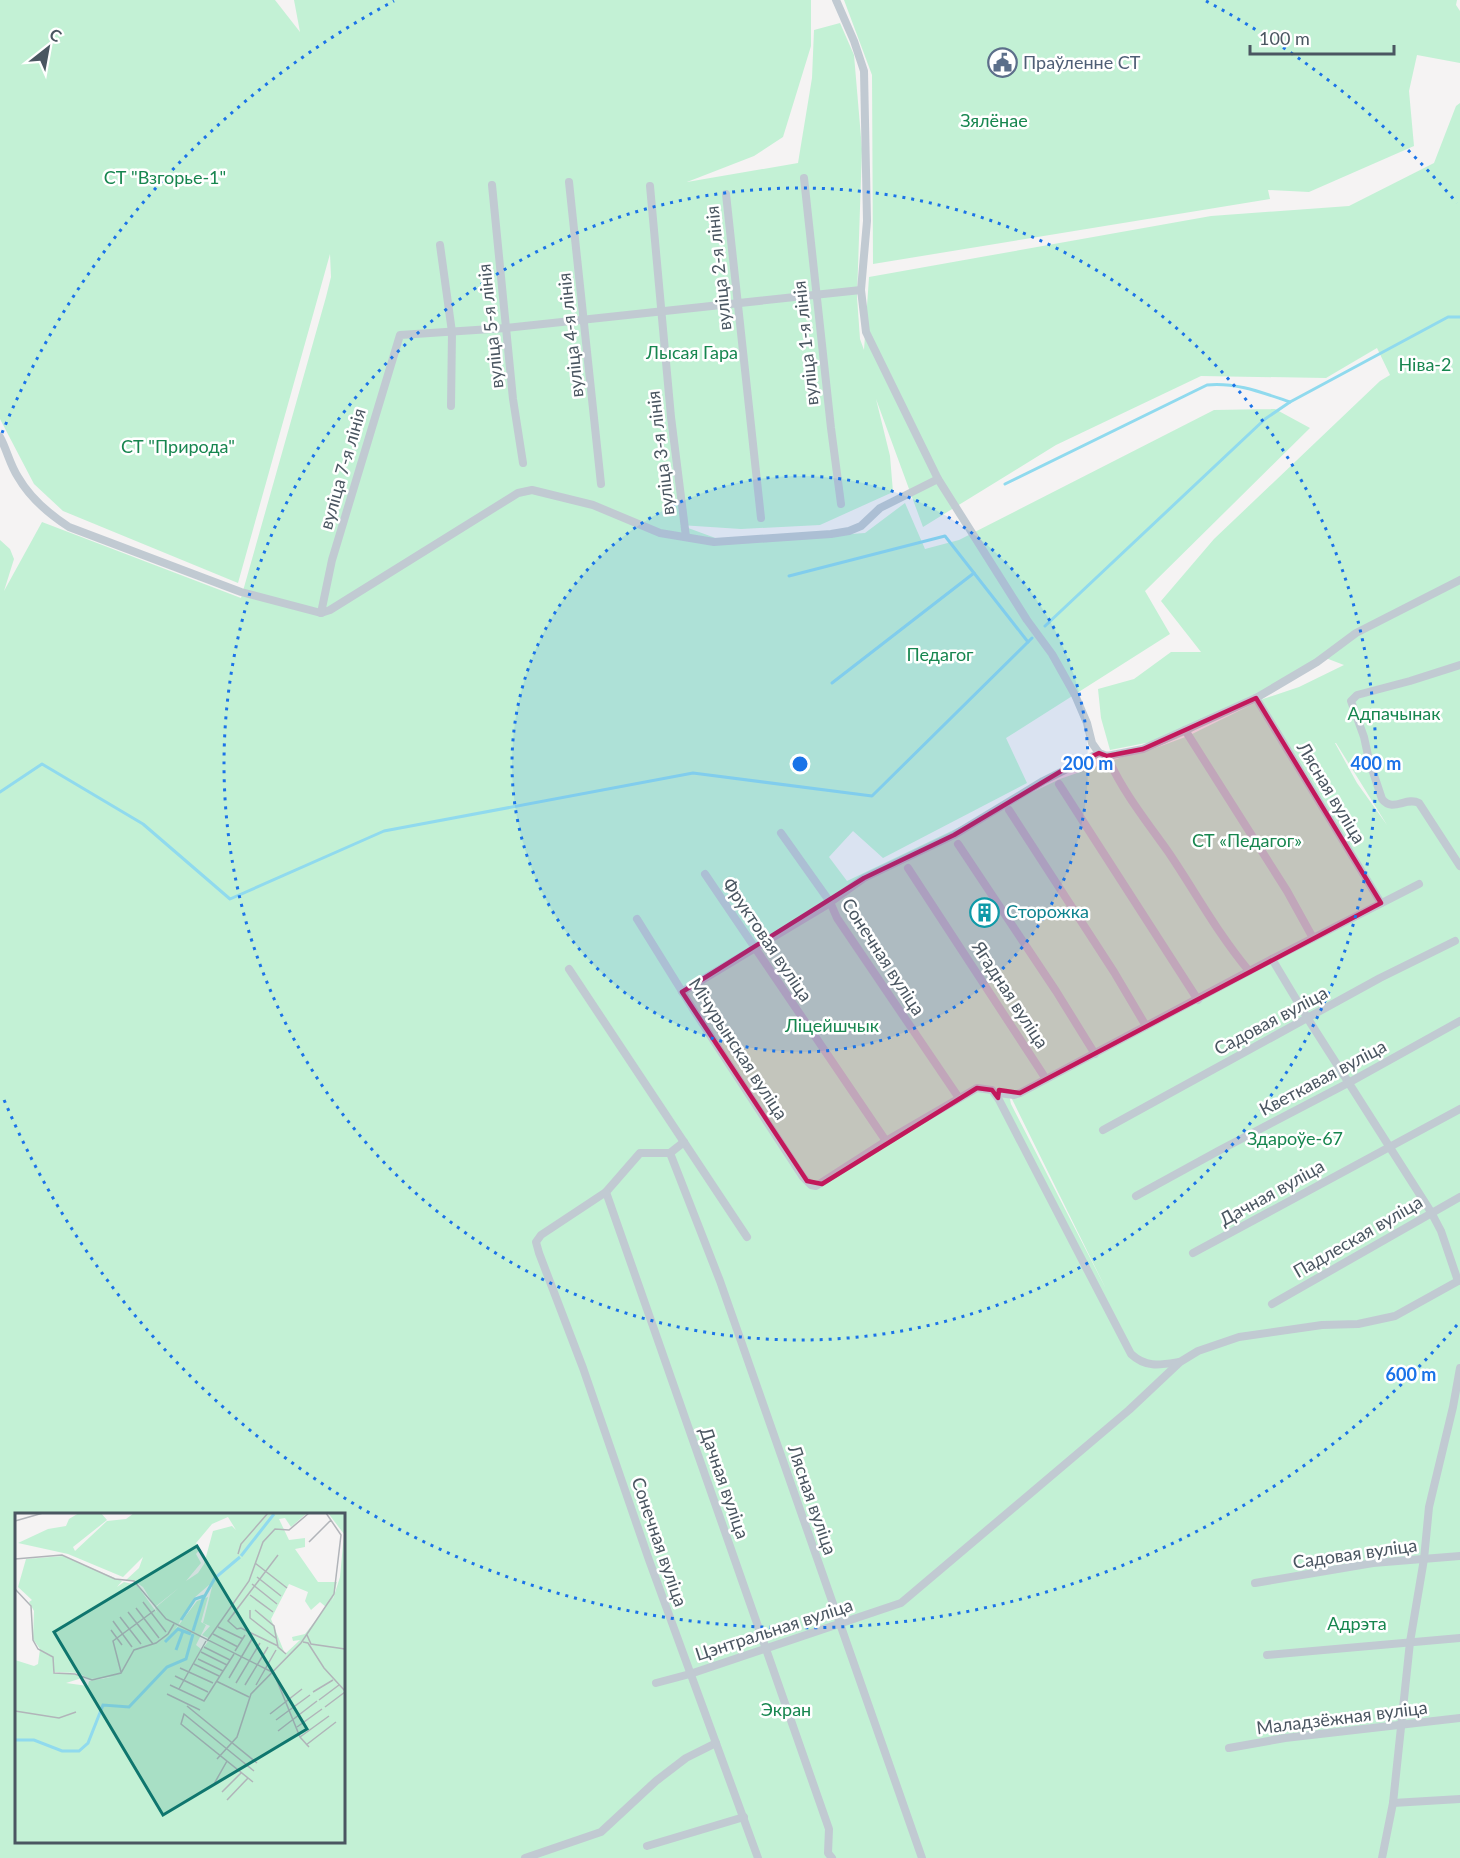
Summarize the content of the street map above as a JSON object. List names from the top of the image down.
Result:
{
  "streets": {
    "street": [
      "вуліца 2-я лінія",
      "вуліца 5-я лінія",
      "вуліца 4-я лінія",
      "вуліца 1-я лінія",
      "вуліца 3-я лінія",
      "вуліца 7-я лінія",
      "Лясная вуліца",
      "Фруктовая вуліца",
      "Сонечная вуліца",
      "Ягадная вуліца",
      "Садовая вуліца",
      "Мічурынская вуліца",
      "Кветкавая вуліца",
      "Дачная вуліца",
      "Падлеская вуліца",
      "Цэнтральная вуліца",
      "Маладзёжная вуліца"
    ]
  },
  "crossings": [
    ["Лясная вуліца", "Цэнтральная вуліца"],
    ["Фруктовая вуліца", "Мічурынская вуліца"],
    ["Сонечная вуліца", "Дачная вуліца"],
    ["Сонечная вуліца", "Цэнтральная вуліца"],
    ["Дачная вуліца", "Цэнтральная вуліца"]
  ],
  "parks": [
    "Зялёнае",
    "СТ \"Взгорье-1\"",
    "Лысая Гара",
    "Ніва-2",
    "СТ \"Природа\"",
    "Педагог",
    "Адпачынак",
    "СТ «Педагог»",
    "Ліцейшчык",
    "Здароўе-67",
    "Адрэта",
    "Экран"
  ],
  "places": {
    "public building": ["Праўленне СТ"],
    "building": ["Сторожка"]
  },
  "scale_bar": "100 m",
  "north": "top right",
  "rings": ["200 m", "400 m", "600 m"]
}
